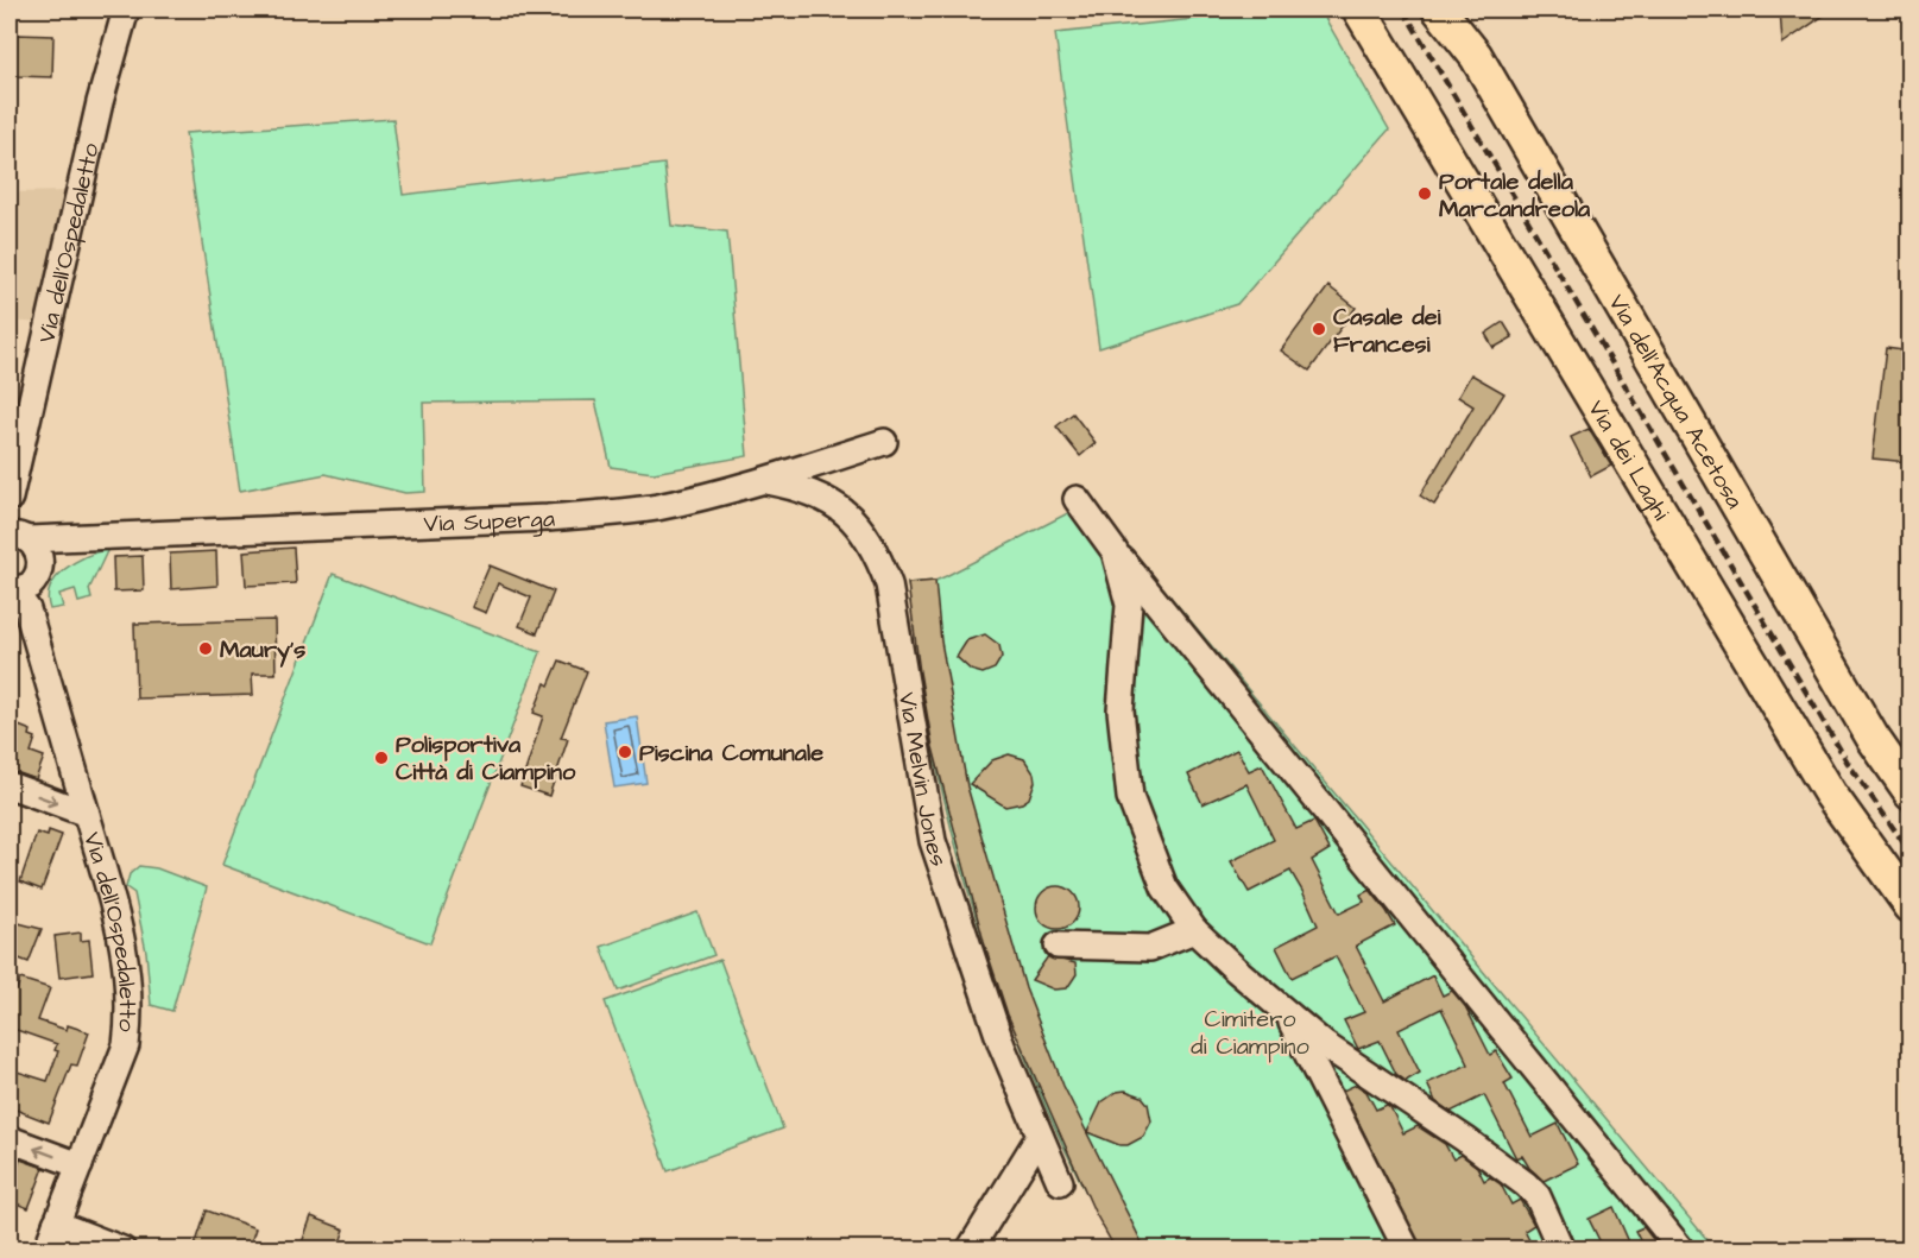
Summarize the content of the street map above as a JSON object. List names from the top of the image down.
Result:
{
  "streets": {
    "main road": ["Via dell'Acqua Acetosa", "Via dei Laghi"],
    "street": ["Via dell'Ospedaletto", "Via Superga", "Via Melvin Jones"]
  },
  "crossings": [
    ["Via dell'Ospedaletto", "Via Superga"],
    ["Via Superga", "Via Melvin Jones"]
  ],
  "parks": ["Cimitero di Ciampino"],
  "places": [
    "Portale della Marcandreola",
    "Casale dei Francesi",
    "Maury's",
    "Piscina Comunale",
    "Polisportiva Città di Ciampino"
  ]
}
